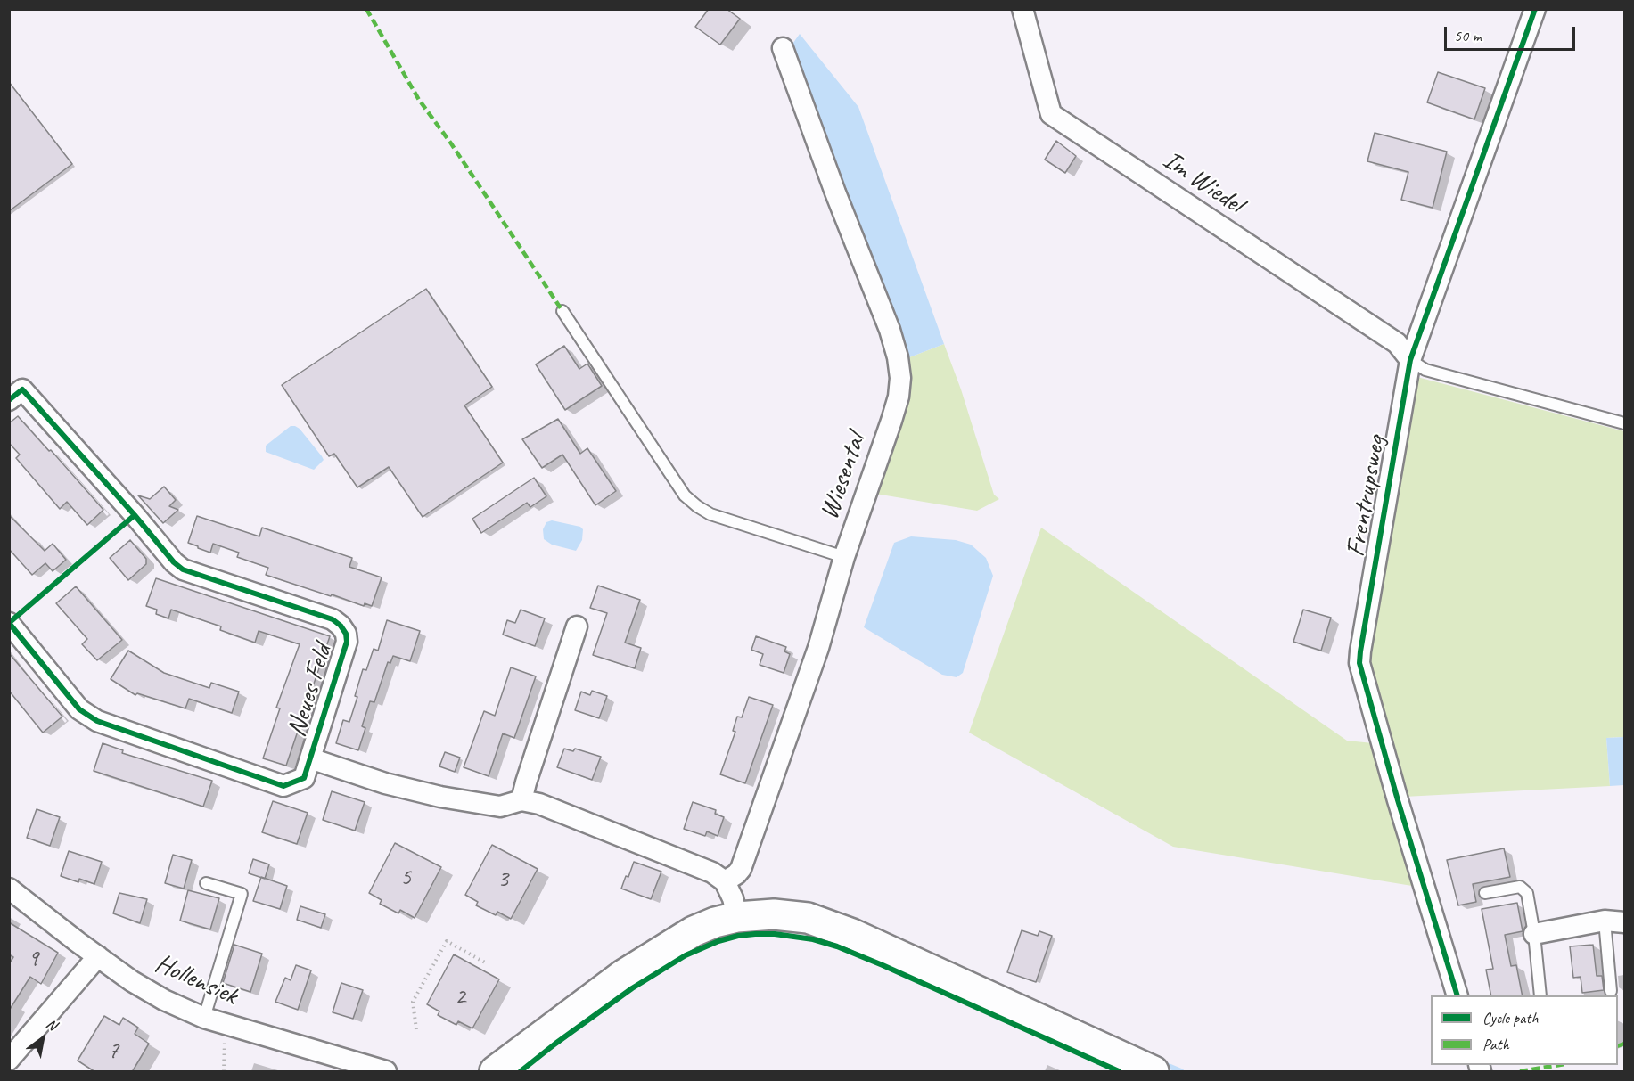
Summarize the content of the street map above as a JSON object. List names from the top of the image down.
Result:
{
  "streets": {
    "street": [
      "Im Wiedel",
      "Wiesental",
      "Frentrupsweg",
      "Neues Feld",
      "Hollensiek"
    ]
  },
  "crossings": [
    ["Im Wiedel", "Frentrupsweg"],
    ["Wiesental", "Neues Feld"]
  ],
  "house_numbers": [
    "5",
    "3",
    "9",
    "2",
    "7"
  ],
  "legend": ["Cycle path", "Path"],
  "scale_bar": "50 m",
  "north": "top right"
}
